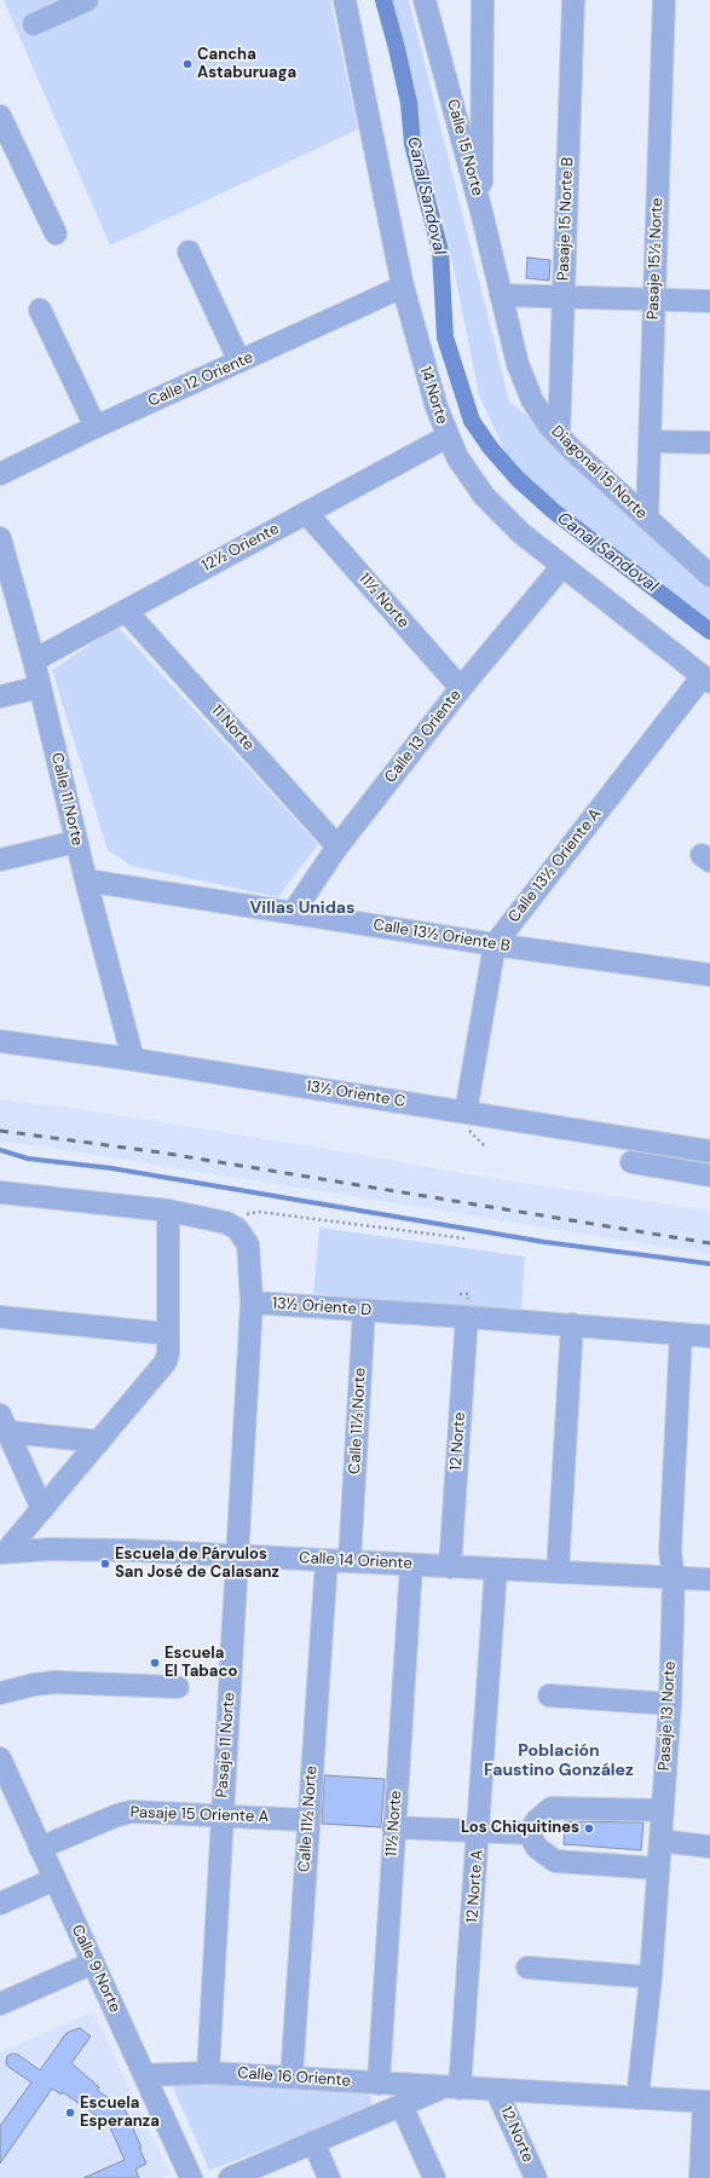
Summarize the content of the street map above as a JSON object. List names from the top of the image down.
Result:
{
  "streets": {
    "street": [
      "Calle 15 Norte",
      "Pasaje 15 Norte B",
      "Pasaje 15½ Norte",
      "Calle 12 Oriente",
      "14 Norte",
      "Diagonal 15 Norte",
      "12½ Oriente",
      "11½ Norte",
      "11 Norte",
      "Calle 13 Oriente",
      "Calle 11 Norte",
      "Calle 13½ Oriente A",
      "Calle 13½ Oriente B",
      "13½ Oriente C",
      "13½ Oriente D",
      "Calle 11½ Norte",
      "12 Norte",
      "Calle 14 Oriente",
      "Pasaje 13 Norte",
      "Pasaje 11 Norte",
      "Pasaje 15 Oriente A",
      "12 Norte A",
      "Calle 9 Norte",
      "Calle 16 Oriente"
    ]
  },
  "crossings": [
    ["Calle 15 Norte", "Diagonal 15 Norte"],
    ["Pasaje 15 Norte B", "Diagonal 15 Norte"],
    ["Pasaje 15½ Norte", "Diagonal 15 Norte"],
    ["Calle 12 Oriente", "14 Norte"],
    ["14 Norte", "12½ Oriente"],
    ["14 Norte", "Calle 13 Oriente"],
    ["14 Norte", "Calle 13½ Oriente A"],
    ["12½ Oriente", "11½ Norte"],
    ["12½ Oriente", "11 Norte"],
    ["12½ Oriente", "Calle 11 Norte"],
    ["11½ Norte", "Calle 13 Oriente"],
    ["11½ Norte", "Calle 14 Oriente"],
    ["11½ Norte", "Calle 16 Oriente"],
    ["11 Norte", "Calle 13 Oriente"],
    ["Calle 13 Oriente", "Calle 13½ Oriente B"],
    ["Calle 11 Norte", "Calle 13½ Oriente B"],
    ["Calle 11 Norte", "13½ Oriente C"],
    ["Calle 13½ Oriente A", "Calle 13½ Oriente B"],
    ["Calle 13½ Oriente A", "13½ Oriente C"],
    ["13½ Oriente D", "Calle 11½ Norte"],
    ["13½ Oriente D", "12 Norte"],
    ["13½ Oriente D", "Pasaje 13 Norte"],
    ["13½ Oriente D", "Pasaje 11 Norte"],
    ["Calle 11½ Norte", "Calle 14 Oriente"],
    ["Calle 11½ Norte", "Pasaje 15 Oriente A"],
    ["Calle 11½ Norte", "Calle 16 Oriente"],
    ["12 Norte", "Calle 14 Oriente"],
    ["12 Norte", "Calle 16 Oriente"],
    ["Calle 14 Oriente", "Pasaje 13 Norte"],
    ["Calle 14 Oriente", "Pasaje 11 Norte"],
    ["Calle 14 Oriente", "12 Norte A"],
    ["Pasaje 13 Norte", "Calle 16 Oriente"],
    ["Pasaje 11 Norte", "Pasaje 15 Oriente A"],
    ["Pasaje 11 Norte", "Calle 16 Oriente"],
    ["Pasaje 15 Oriente A", "Calle 9 Norte"],
    ["12 Norte A", "Calle 16 Oriente"],
    ["Calle 9 Norte", "Calle 16 Oriente"]
  ],
  "districts": ["Villas Unidas", "Población Faustino González"],
  "water": ["Canal Sandoval"],
  "places": [
    "Cancha Astaburuaga",
    "Escuela de Párvulos San José de Calasanz",
    "Escuela El Tabaco",
    "Los Chiquitines",
    "Escuela Esperanza"
  ]
}
